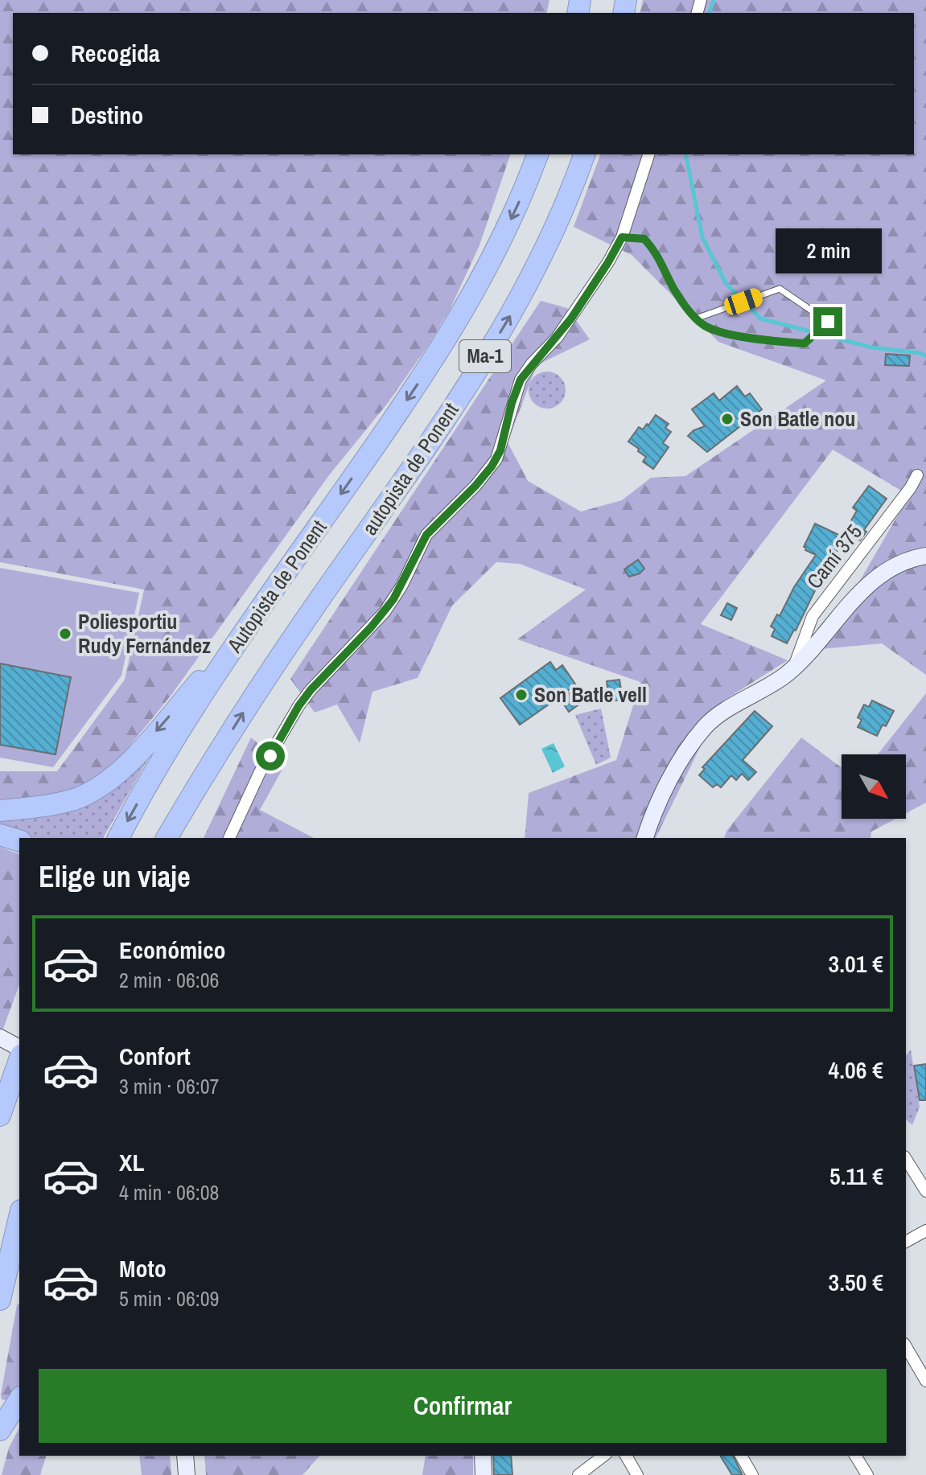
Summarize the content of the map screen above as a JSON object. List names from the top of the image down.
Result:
{
  "streets": {
    "highway": ["Ma-1", "autopista de Ponent", "Autopista de Ponent"],
    "street": ["Camí 375"]
  },
  "crossings": [
    ["autopista de Ponent", "Autopista de Ponent"]
  ],
  "places": ["Son Batle nou", "Poliesportiu Rudy Fernández", "Son Batle vell"],
  "north": "bottom right",
  "page": {
    "banner": ["Recogida", "Destino"],
    "bubble": "2 min",
    "heading": "Elige un viaje",
    "list": [
      {
        "name": "Económico",
        "note": "2 min · 06:06",
        "value": "3.01 €"
      },
      {
        "name": "Confort",
        "note": "3 min · 06:07",
        "value": "4.06 €"
      },
      {
        "name": "XL",
        "note": "4 min · 06:08",
        "value": "5.11 €"
      },
      {
        "name": "Moto",
        "note": "5 min · 06:09",
        "value": "3.50 €"
      }
    ],
    "buttons": "Confirmar"
  }
}
